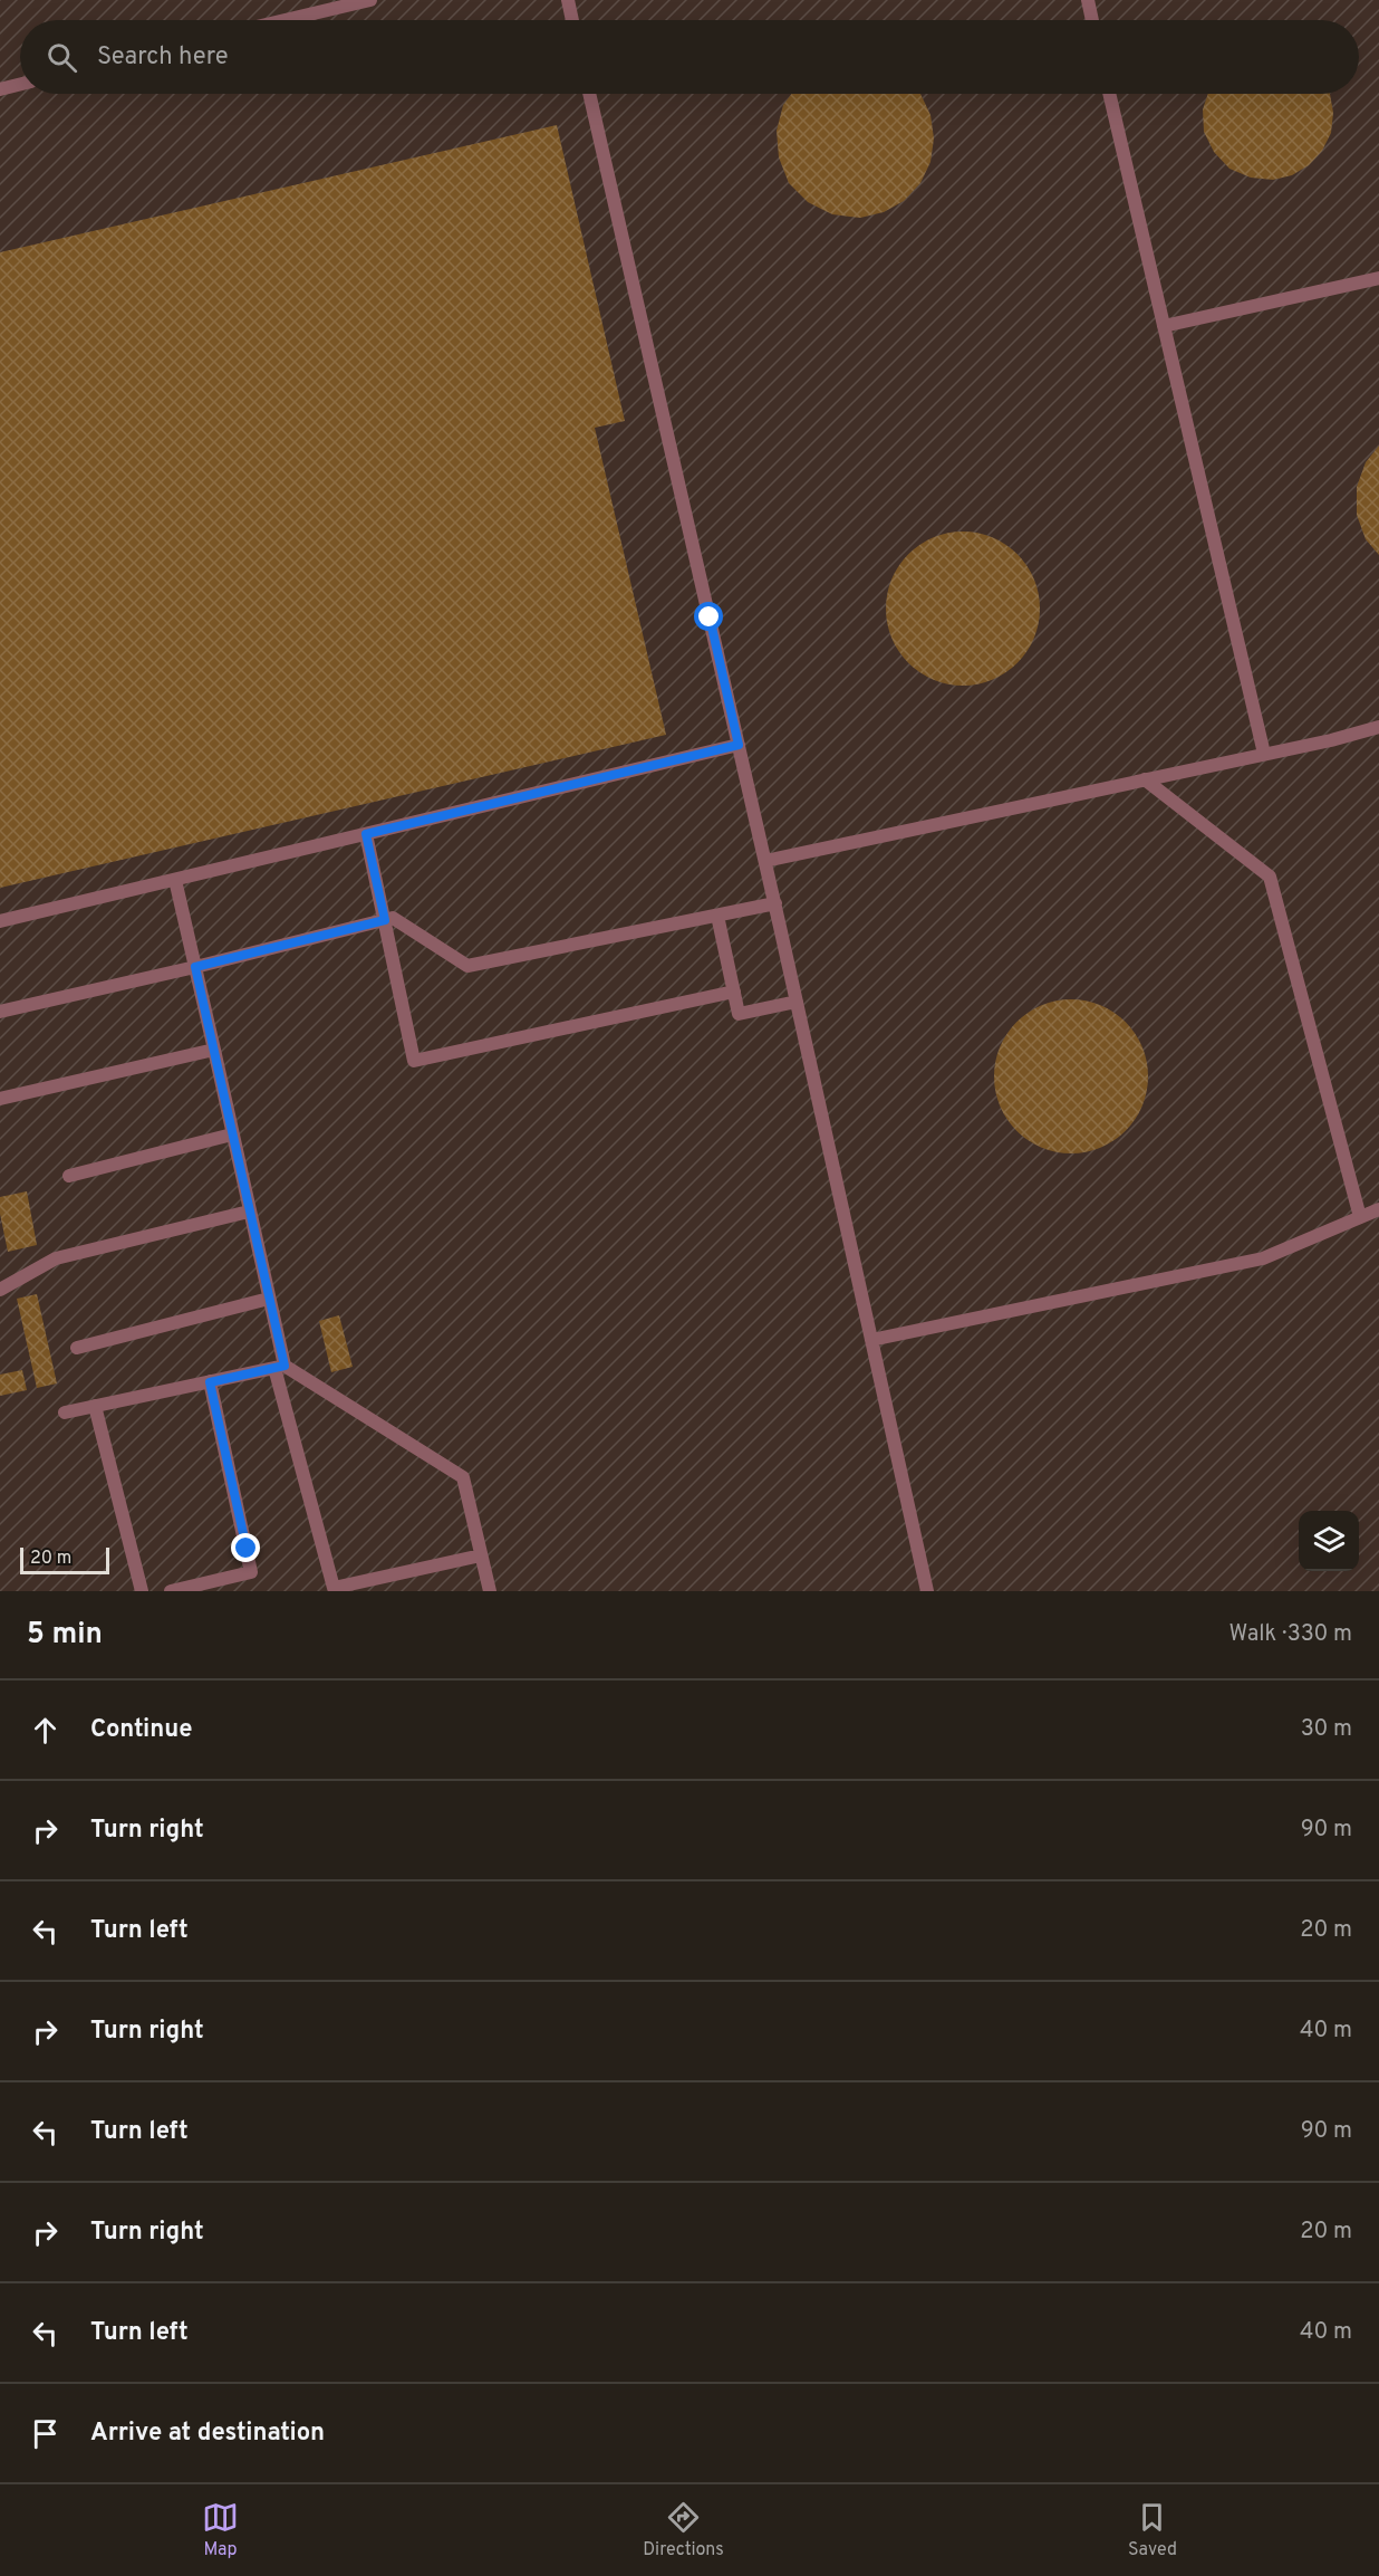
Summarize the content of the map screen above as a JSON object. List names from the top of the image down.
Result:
{
  "scale_bar": "20 m",
  "page": {
    "search": "Search here",
    "scale": "20 m",
    "heading": ["5 min", "Walk · 330 m"],
    "list": [
      ["Continue", "30 m"],
      ["Turn right", "90 m"],
      ["Turn left", "20 m"],
      ["Turn right", "40 m"],
      ["Turn left", "90 m"],
      ["Turn right", "20 m"],
      ["Turn left", "40 m"],
      "Arrive at destination"
    ],
    "nav": ["Map", "Directions", "Saved"]
  }
}
